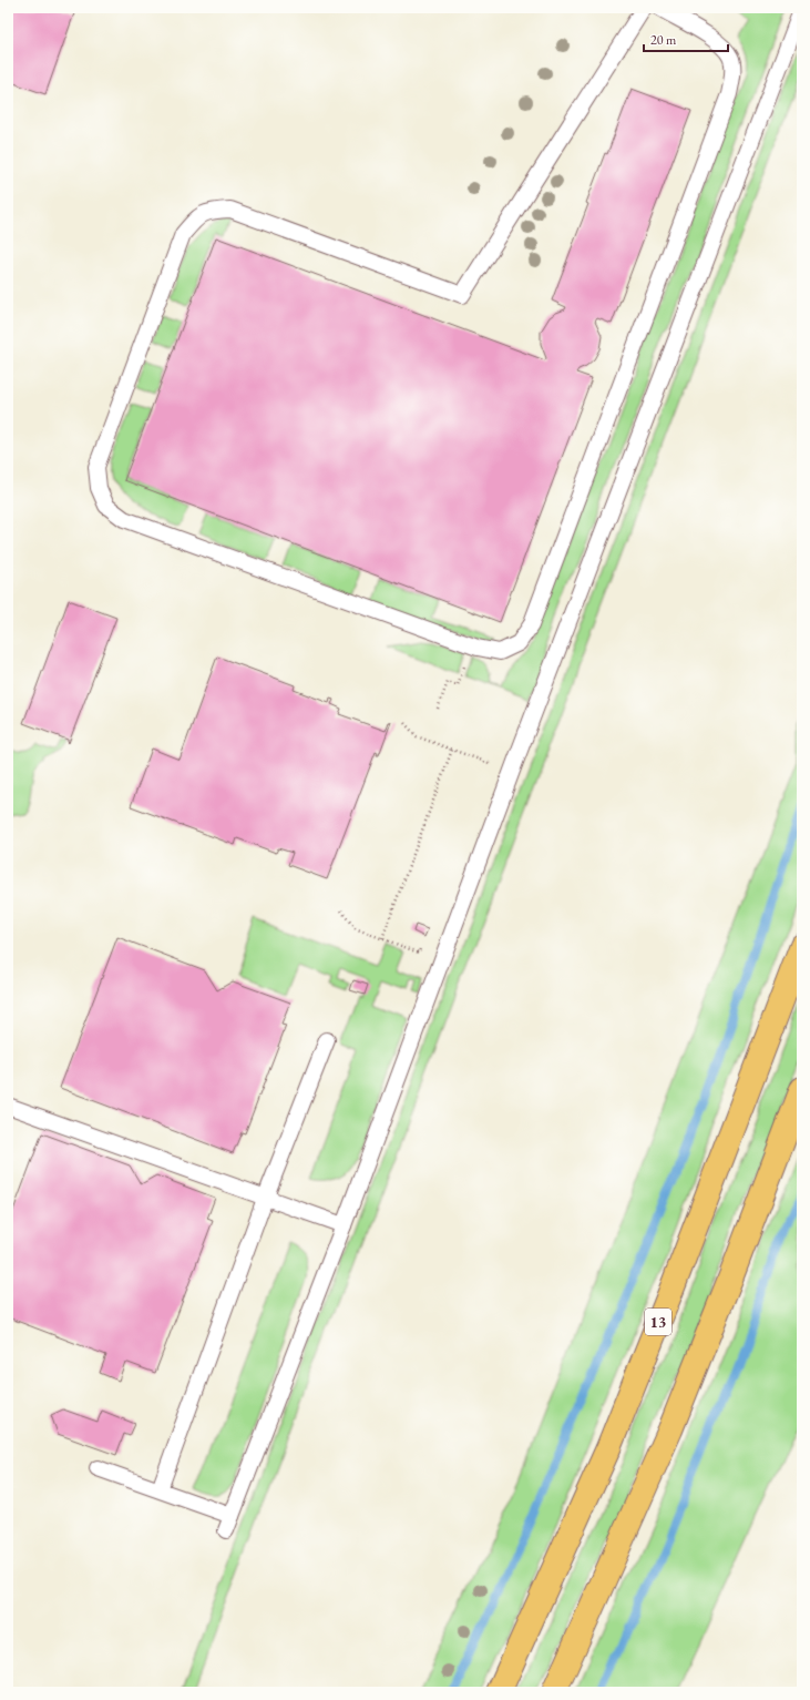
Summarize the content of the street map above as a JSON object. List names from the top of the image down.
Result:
{
  "streets": {
    "main road": ["13"]
  },
  "scale_bar": "20 m"
}
